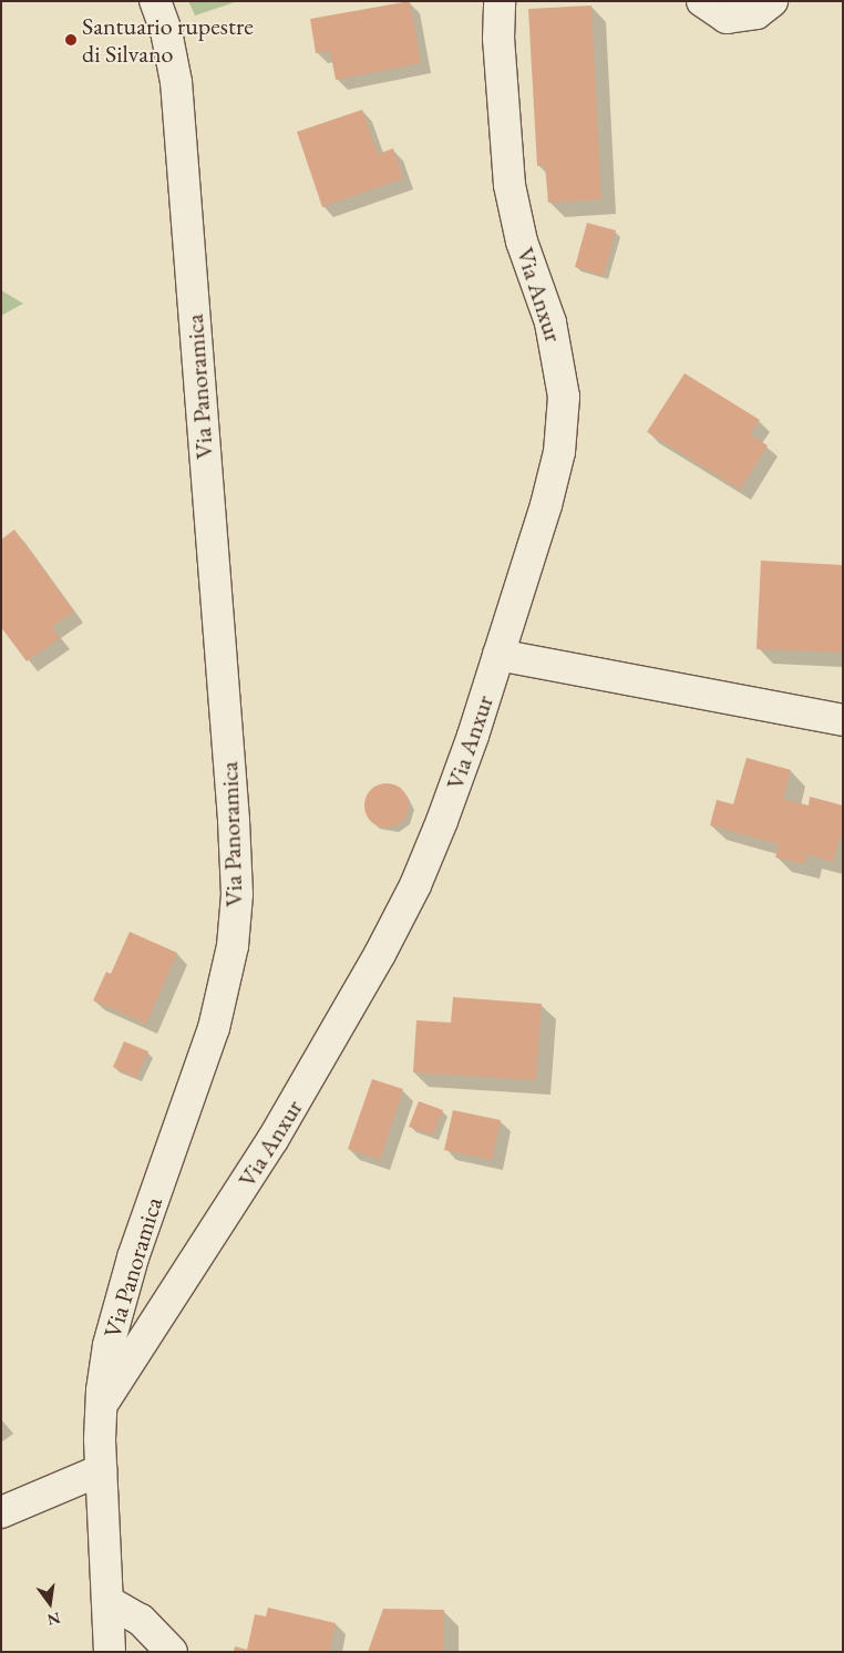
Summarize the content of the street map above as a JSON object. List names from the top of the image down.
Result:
{
  "streets": {
    "street": ["Via Anxur", "Via Panoramica"]
  },
  "crossings": [
    ["Via Anxur", "Via Panoramica"]
  ],
  "places": ["Santuario rupestre di Silvano"],
  "north": "bottom"
}
